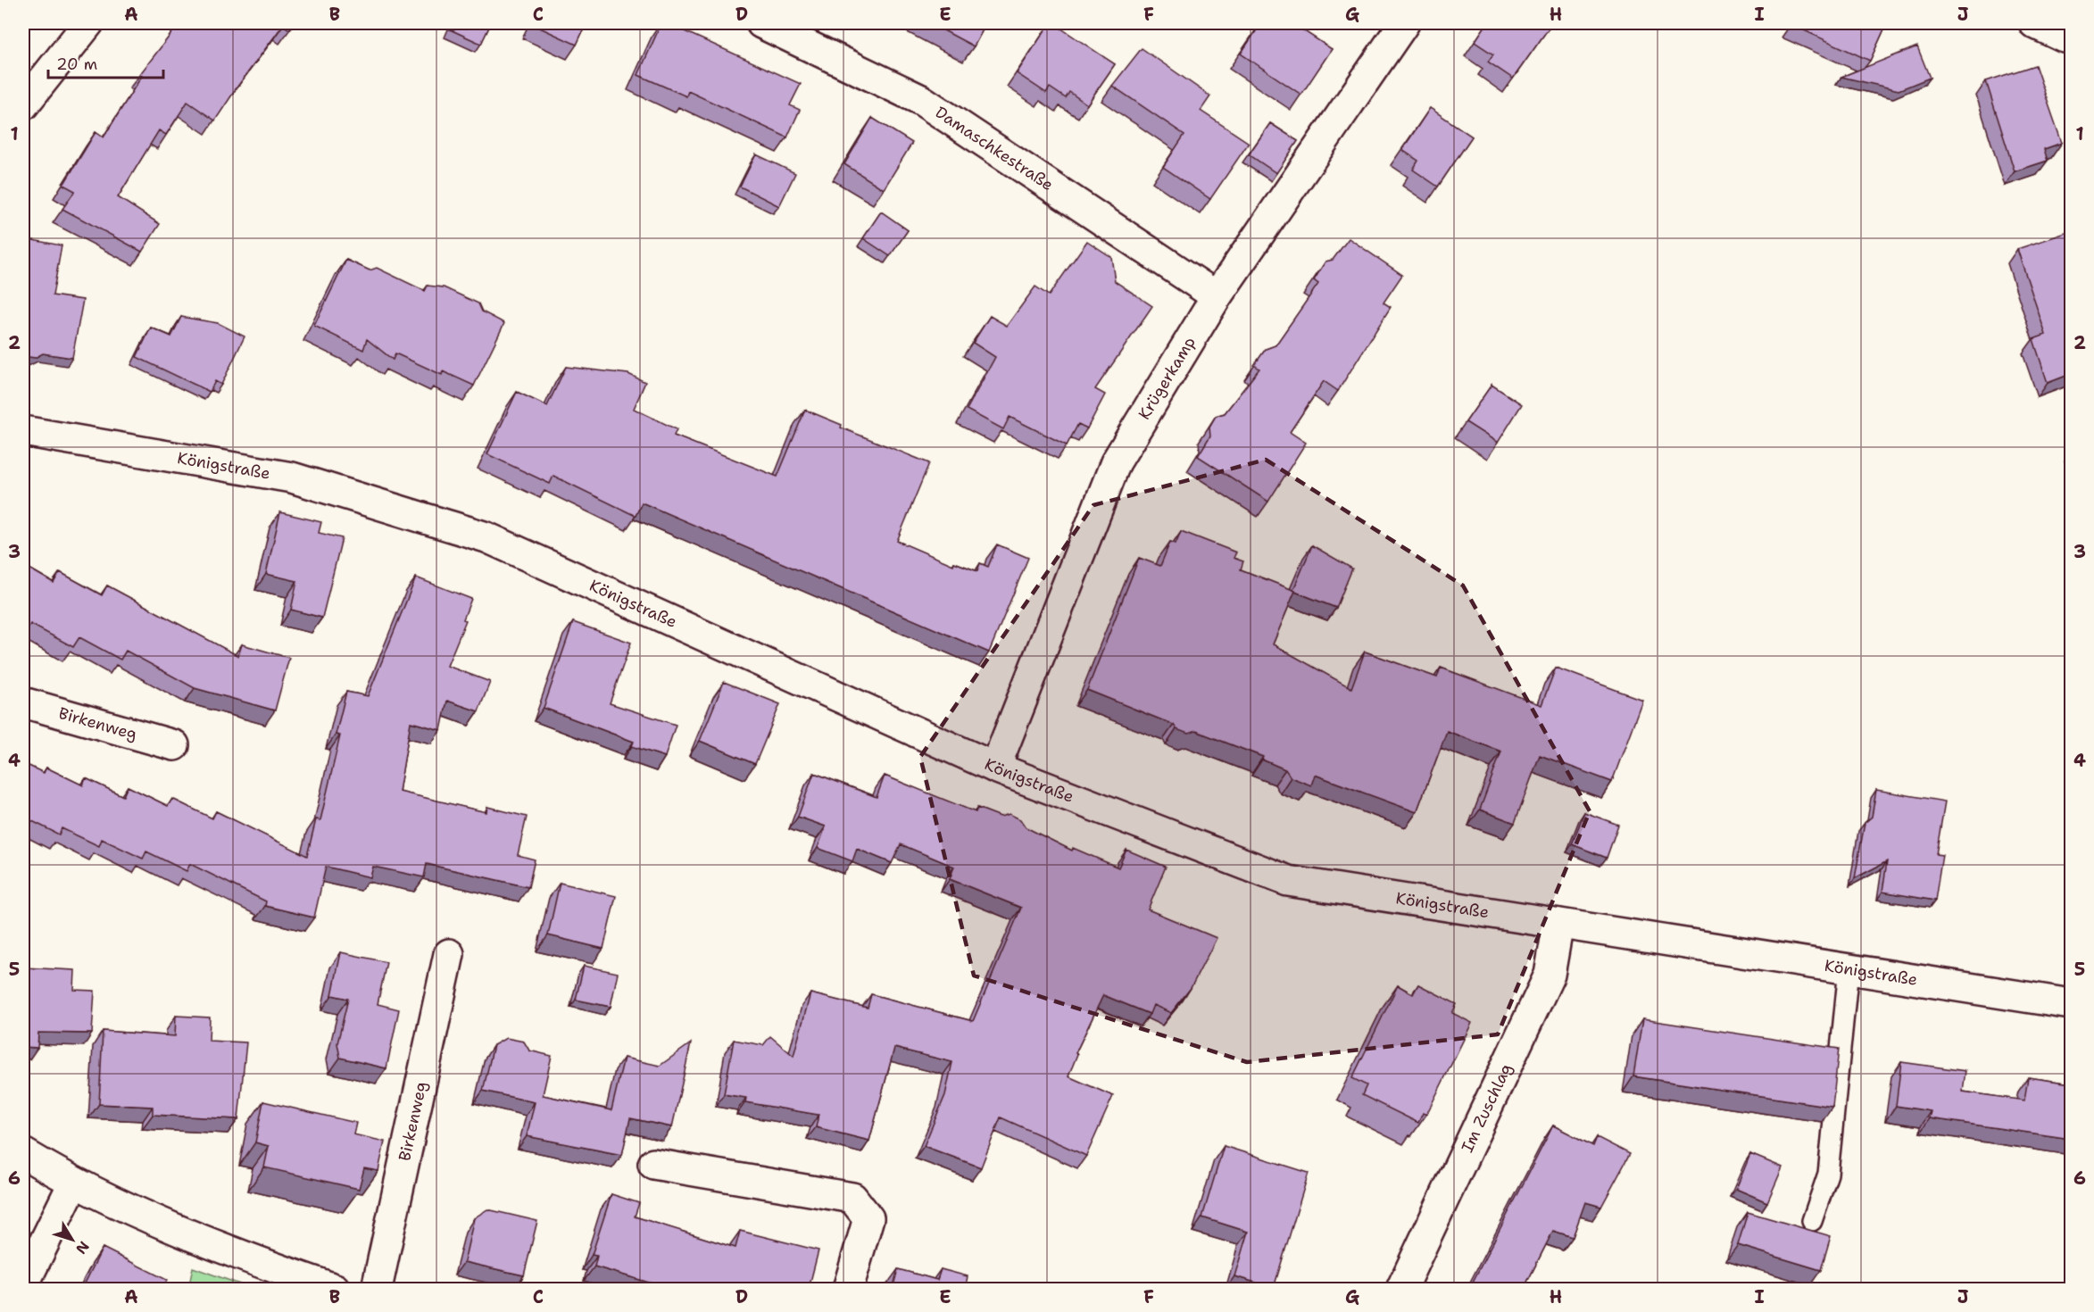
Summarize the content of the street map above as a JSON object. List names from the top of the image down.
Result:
{
  "streets": {
    "street": [
      "Damaschkestraße",
      "Krügerkamp",
      "Königstraße",
      "Birkenweg",
      "Im Zuschlag"
    ]
  },
  "crossings": [
    ["Damaschkestraße", "Krügerkamp"],
    ["Krügerkamp", "Königstraße"],
    ["Königstraße", "Im Zuschlag"]
  ],
  "scale_bar": "20 m",
  "north": "bottom right",
  "grid": {
    "columns": [
      "A",
      "B",
      "C",
      "D",
      "E",
      "F",
      "G",
      "H",
      "I",
      "J"
    ],
    "rows": [
      "1",
      "2",
      "3",
      "4",
      "5",
      "6"
    ]
  }
}
